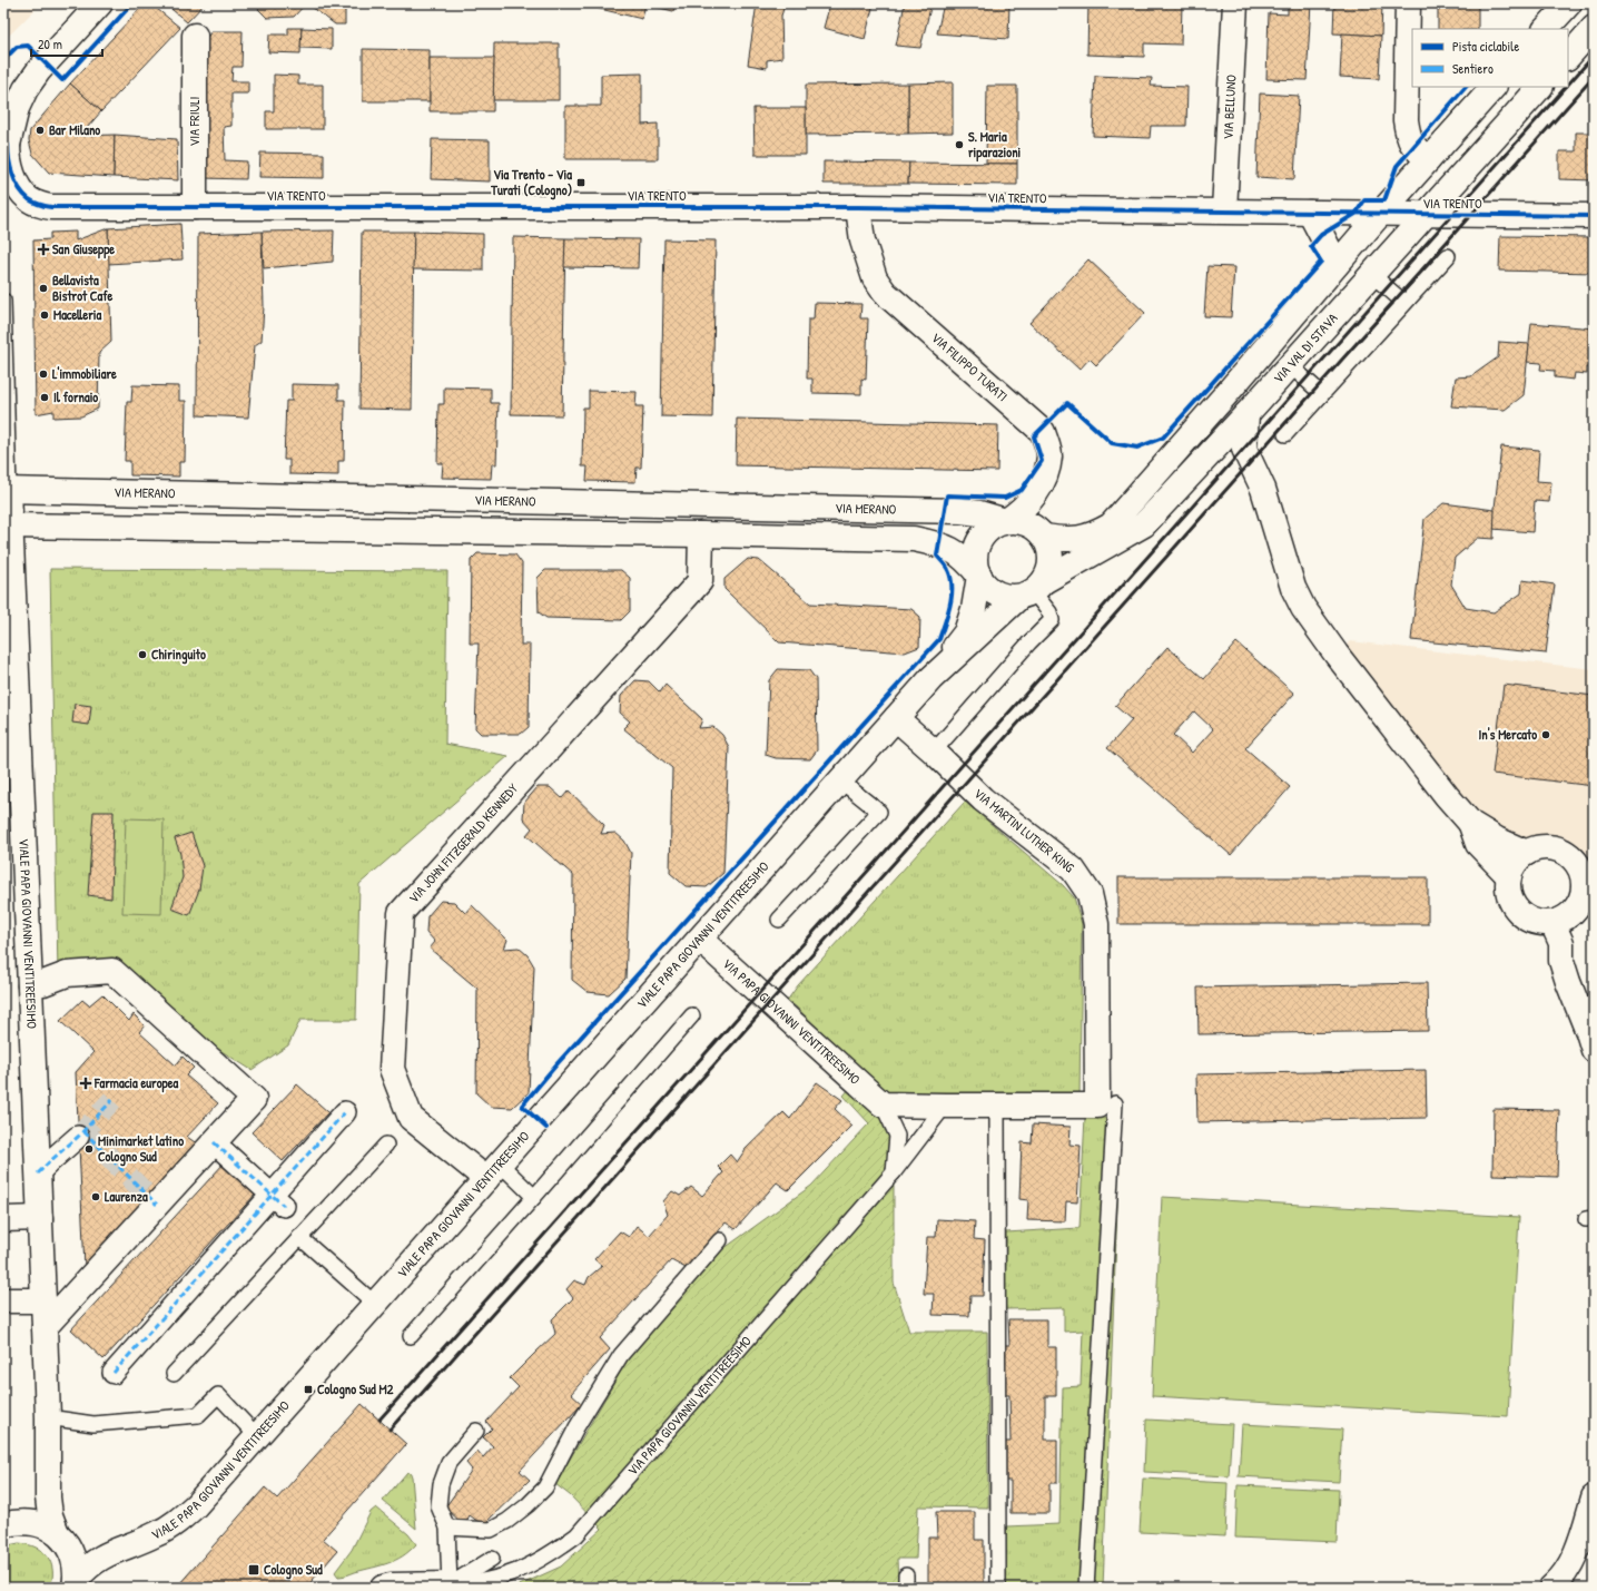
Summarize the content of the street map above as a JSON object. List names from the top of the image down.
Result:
{
  "streets": {
    "street": [
      "VIA BELLUNO",
      "VIA FRIULI",
      "VIA TRENTO",
      "VIA VAL DI STAVA",
      "VIA FILIPPO TURATI",
      "VIA MERANO",
      "VIA MARTIN LUTHER KING",
      "VIA JOHN FITZGERALD KENNEDY",
      "VIALE PAPA GIOVANNI VENTITREESIMO",
      "VIA PAPA GIOVANNI VENTITREESIMO"
    ]
  },
  "crossings": [
    ["VIA BELLUNO", "VIA TRENTO"],
    ["VIA FRIULI", "VIA TRENTO"],
    ["VIA TRENTO", "VIA VAL DI STAVA"],
    ["VIA TRENTO", "VIA FILIPPO TURATI"],
    ["VIA VAL DI STAVA", "VIA FILIPPO TURATI"],
    ["VIA VAL DI STAVA", "VIA MERANO"],
    ["VIA VAL DI STAVA", "VIALE PAPA GIOVANNI VENTITREESIMO"],
    ["VIA FILIPPO TURATI", "VIA MERANO"],
    ["VIA FILIPPO TURATI", "VIALE PAPA GIOVANNI VENTITREESIMO"],
    ["VIA MERANO", "VIALE PAPA GIOVANNI VENTITREESIMO"],
    ["VIA MARTIN LUTHER KING", "VIALE PAPA GIOVANNI VENTITREESIMO"],
    ["VIA JOHN FITZGERALD KENNEDY", "VIALE PAPA GIOVANNI VENTITREESIMO"],
    ["VIALE PAPA GIOVANNI VENTITREESIMO", "VIA PAPA GIOVANNI VENTITREESIMO"]
  ],
  "places": {
    "other": [
      "Bar Milano",
      "S. Maria riparazioni",
      "Bellavista Bistrot Cafe",
      "Macelleria",
      "L'immobiliare",
      "Il fornaio",
      "Chiringuito",
      "In's Mercato",
      "Minimarket latino Cologno Sud",
      "Laurenza"
    ],
    "transit": ["Via Trento - Via Turati (Cologno)", "Cologno Sud M2", "Cologno Sud"],
    "health": ["San Giuseppe", "Farmacia europea"]
  },
  "legend": ["Pista ciclabile", "Sentiero"],
  "scale_bar": "20 m"
}
